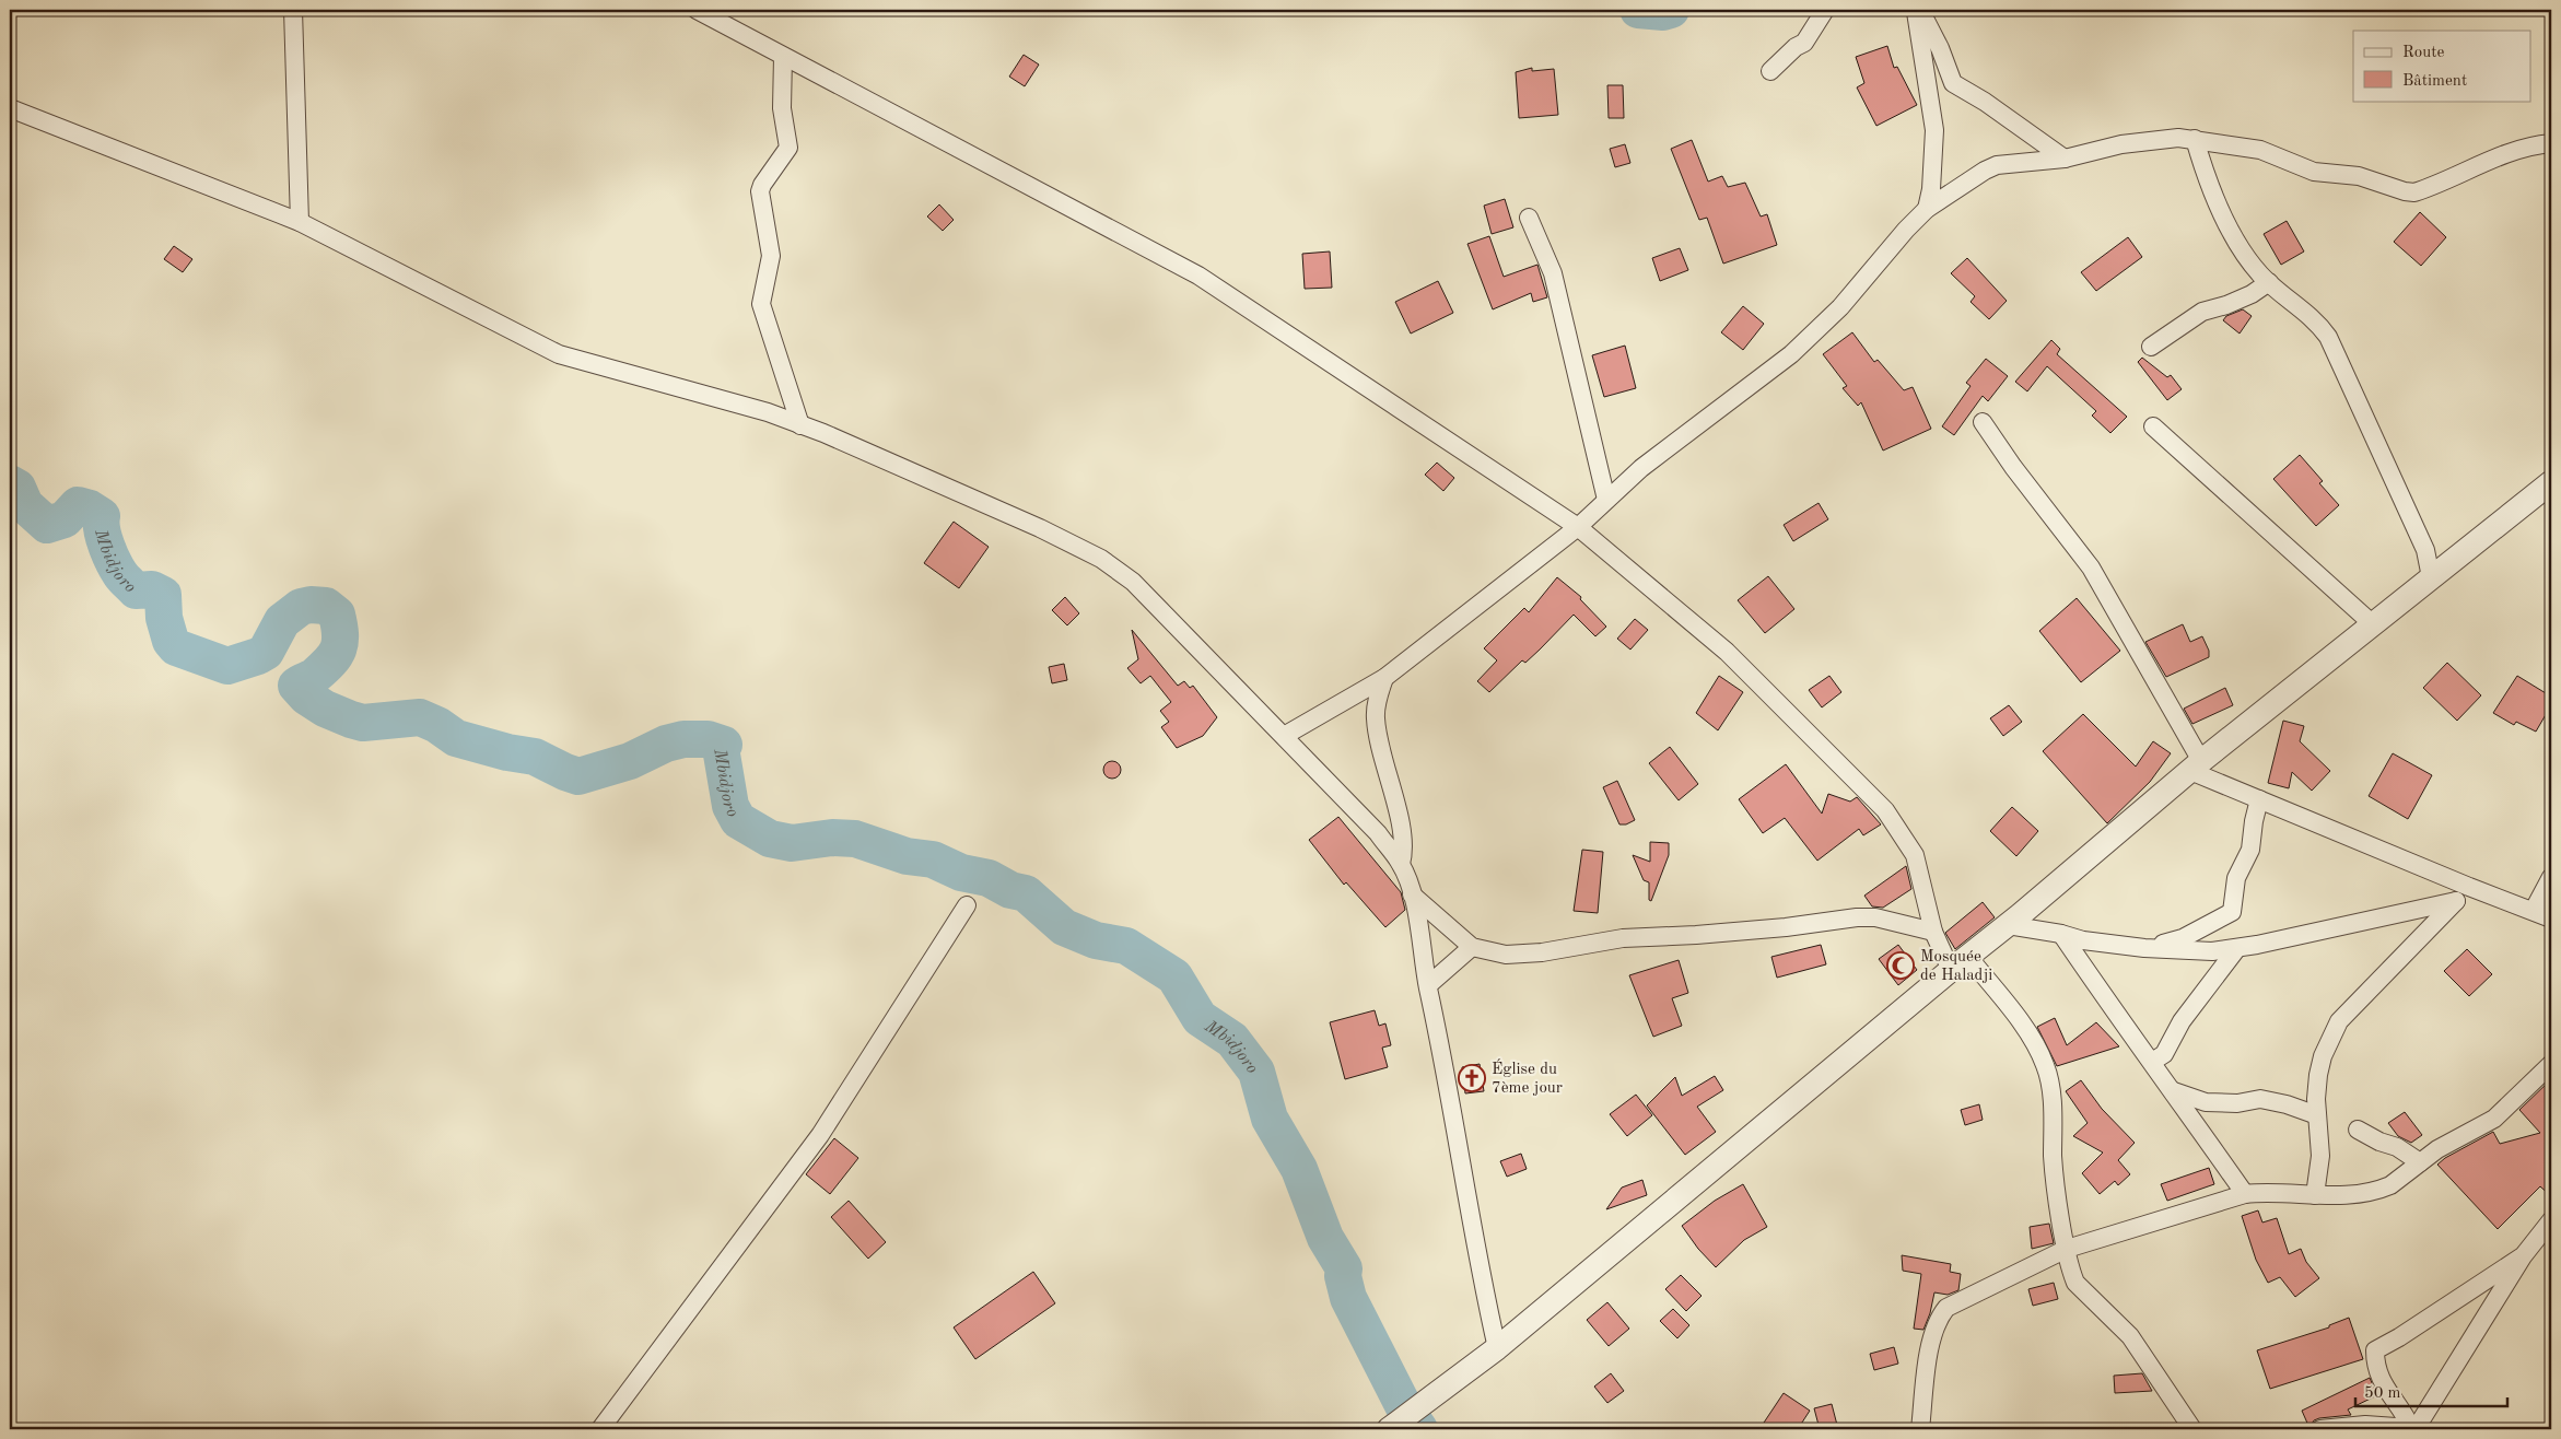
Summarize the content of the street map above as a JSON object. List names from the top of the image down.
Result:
{
  "water": ["Mbidjoro"],
  "places": {
    "mosque": ["Mosquée de Haladji"],
    "church": ["Église du 7ème jour"]
  },
  "legend": ["Route", "Bâtiment"],
  "scale_bar": "50 m"
}
